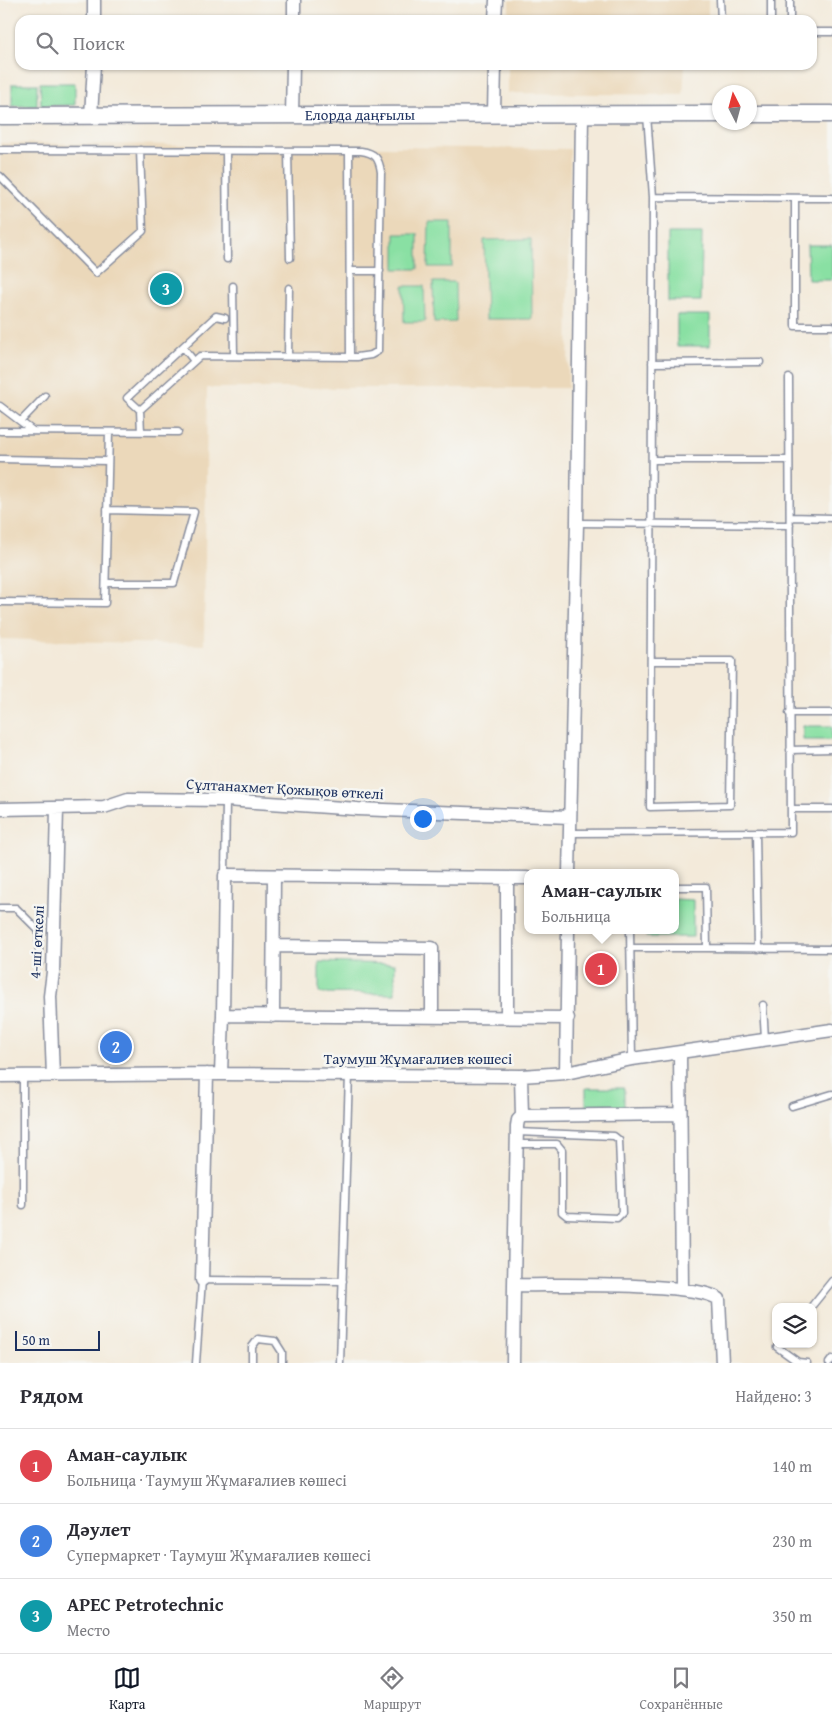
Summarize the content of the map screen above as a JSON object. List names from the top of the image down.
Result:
{
  "streets": {
    "street": [
      "Елорда даңғылы",
      "Сұлтанахмет Қожықов өткелі",
      "4-ші өткелі",
      "Таумуш Жұмағалиев көшесі"
    ]
  },
  "crossings": [
    ["Сұлтанахмет Қожықов өткелі", "4-ші өткелі"],
    ["4-ші өткелі", "Таумуш Жұмағалиев көшесі"]
  ],
  "scale_bar": "50 m",
  "north": "top",
  "page": {
    "search": "Поиск",
    "pins": ["3", "1", "2"],
    "popup": ["Аман-саулык", "Больница"],
    "scale": "50 m",
    "heading": ["Рядом", "Найдено: 3"],
    "list": [
      {
        "mark": "1",
        "name": "Аман-саулык",
        "note": "Больница · Таумуш Жұмағалиев көшесі",
        "value": "140 m"
      },
      {
        "mark": "2",
        "name": "Дәулет",
        "note": "Супермаркет · Таумуш Жұмағалиев көшесі",
        "value": "230 m"
      },
      {
        "mark": "3",
        "name": "APEC Petrotechnic",
        "note": "Место",
        "value": "350 m"
      }
    ],
    "nav": ["Карта", "Маршрут", "Сохранённые"]
  }
}
